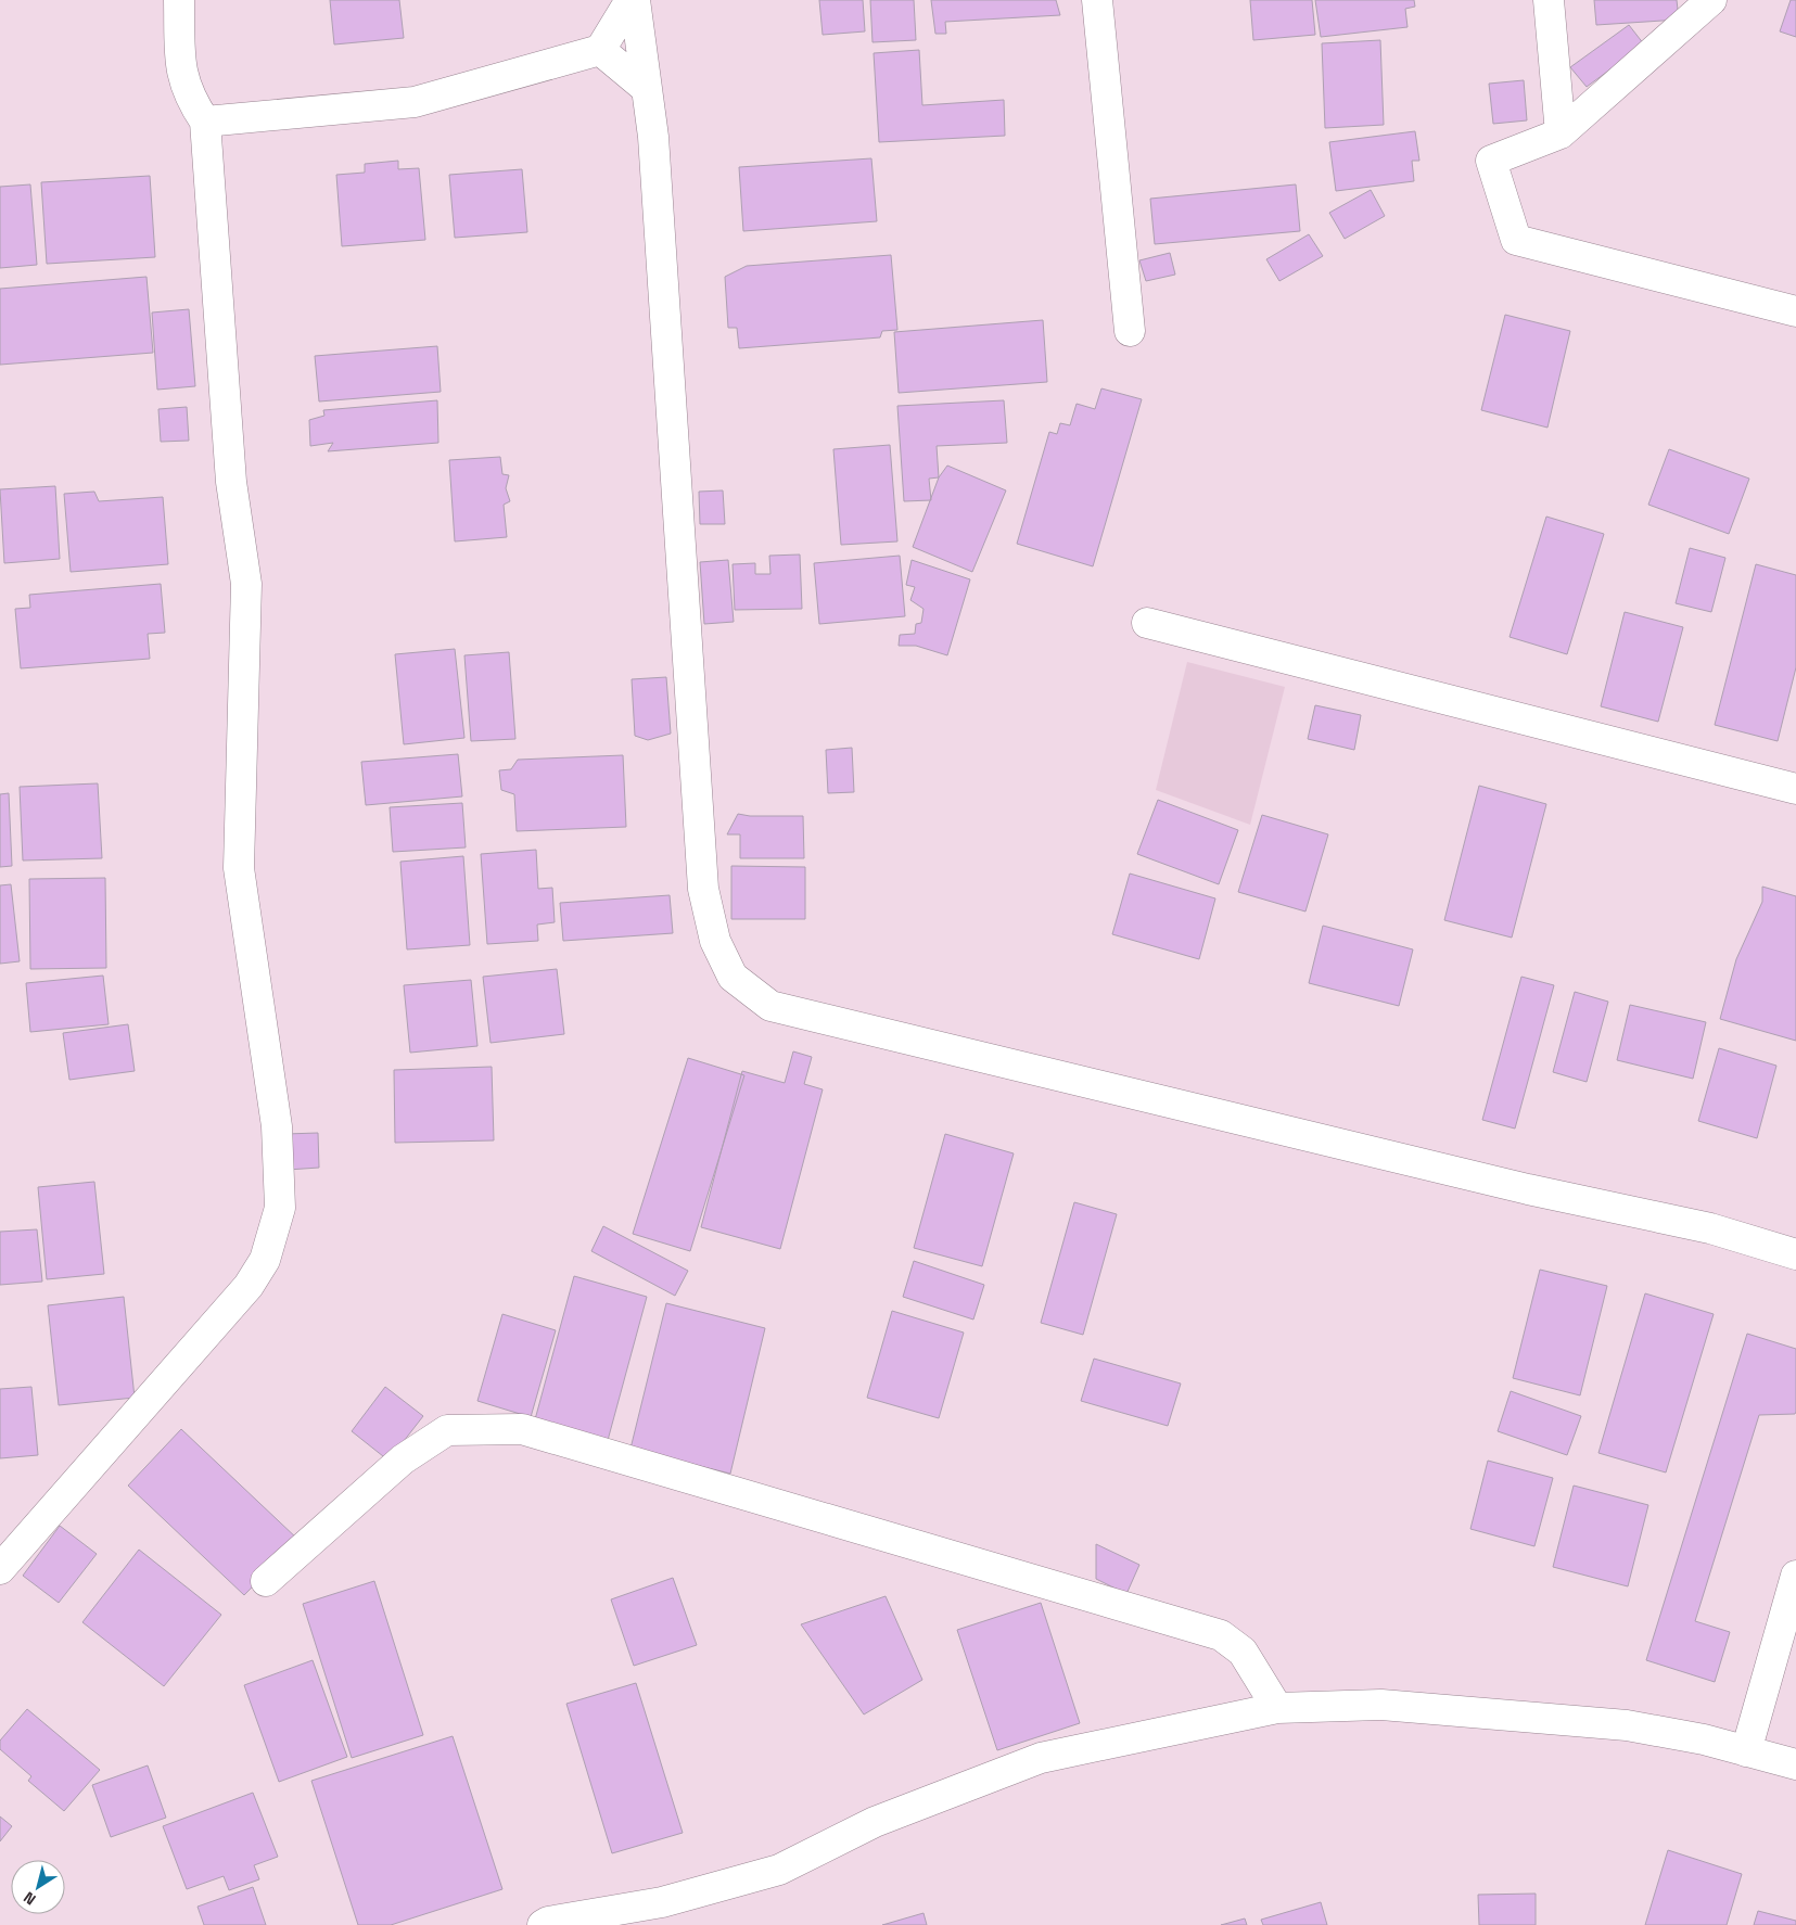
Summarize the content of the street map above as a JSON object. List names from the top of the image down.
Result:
{
  "north": "bottom left"
}
